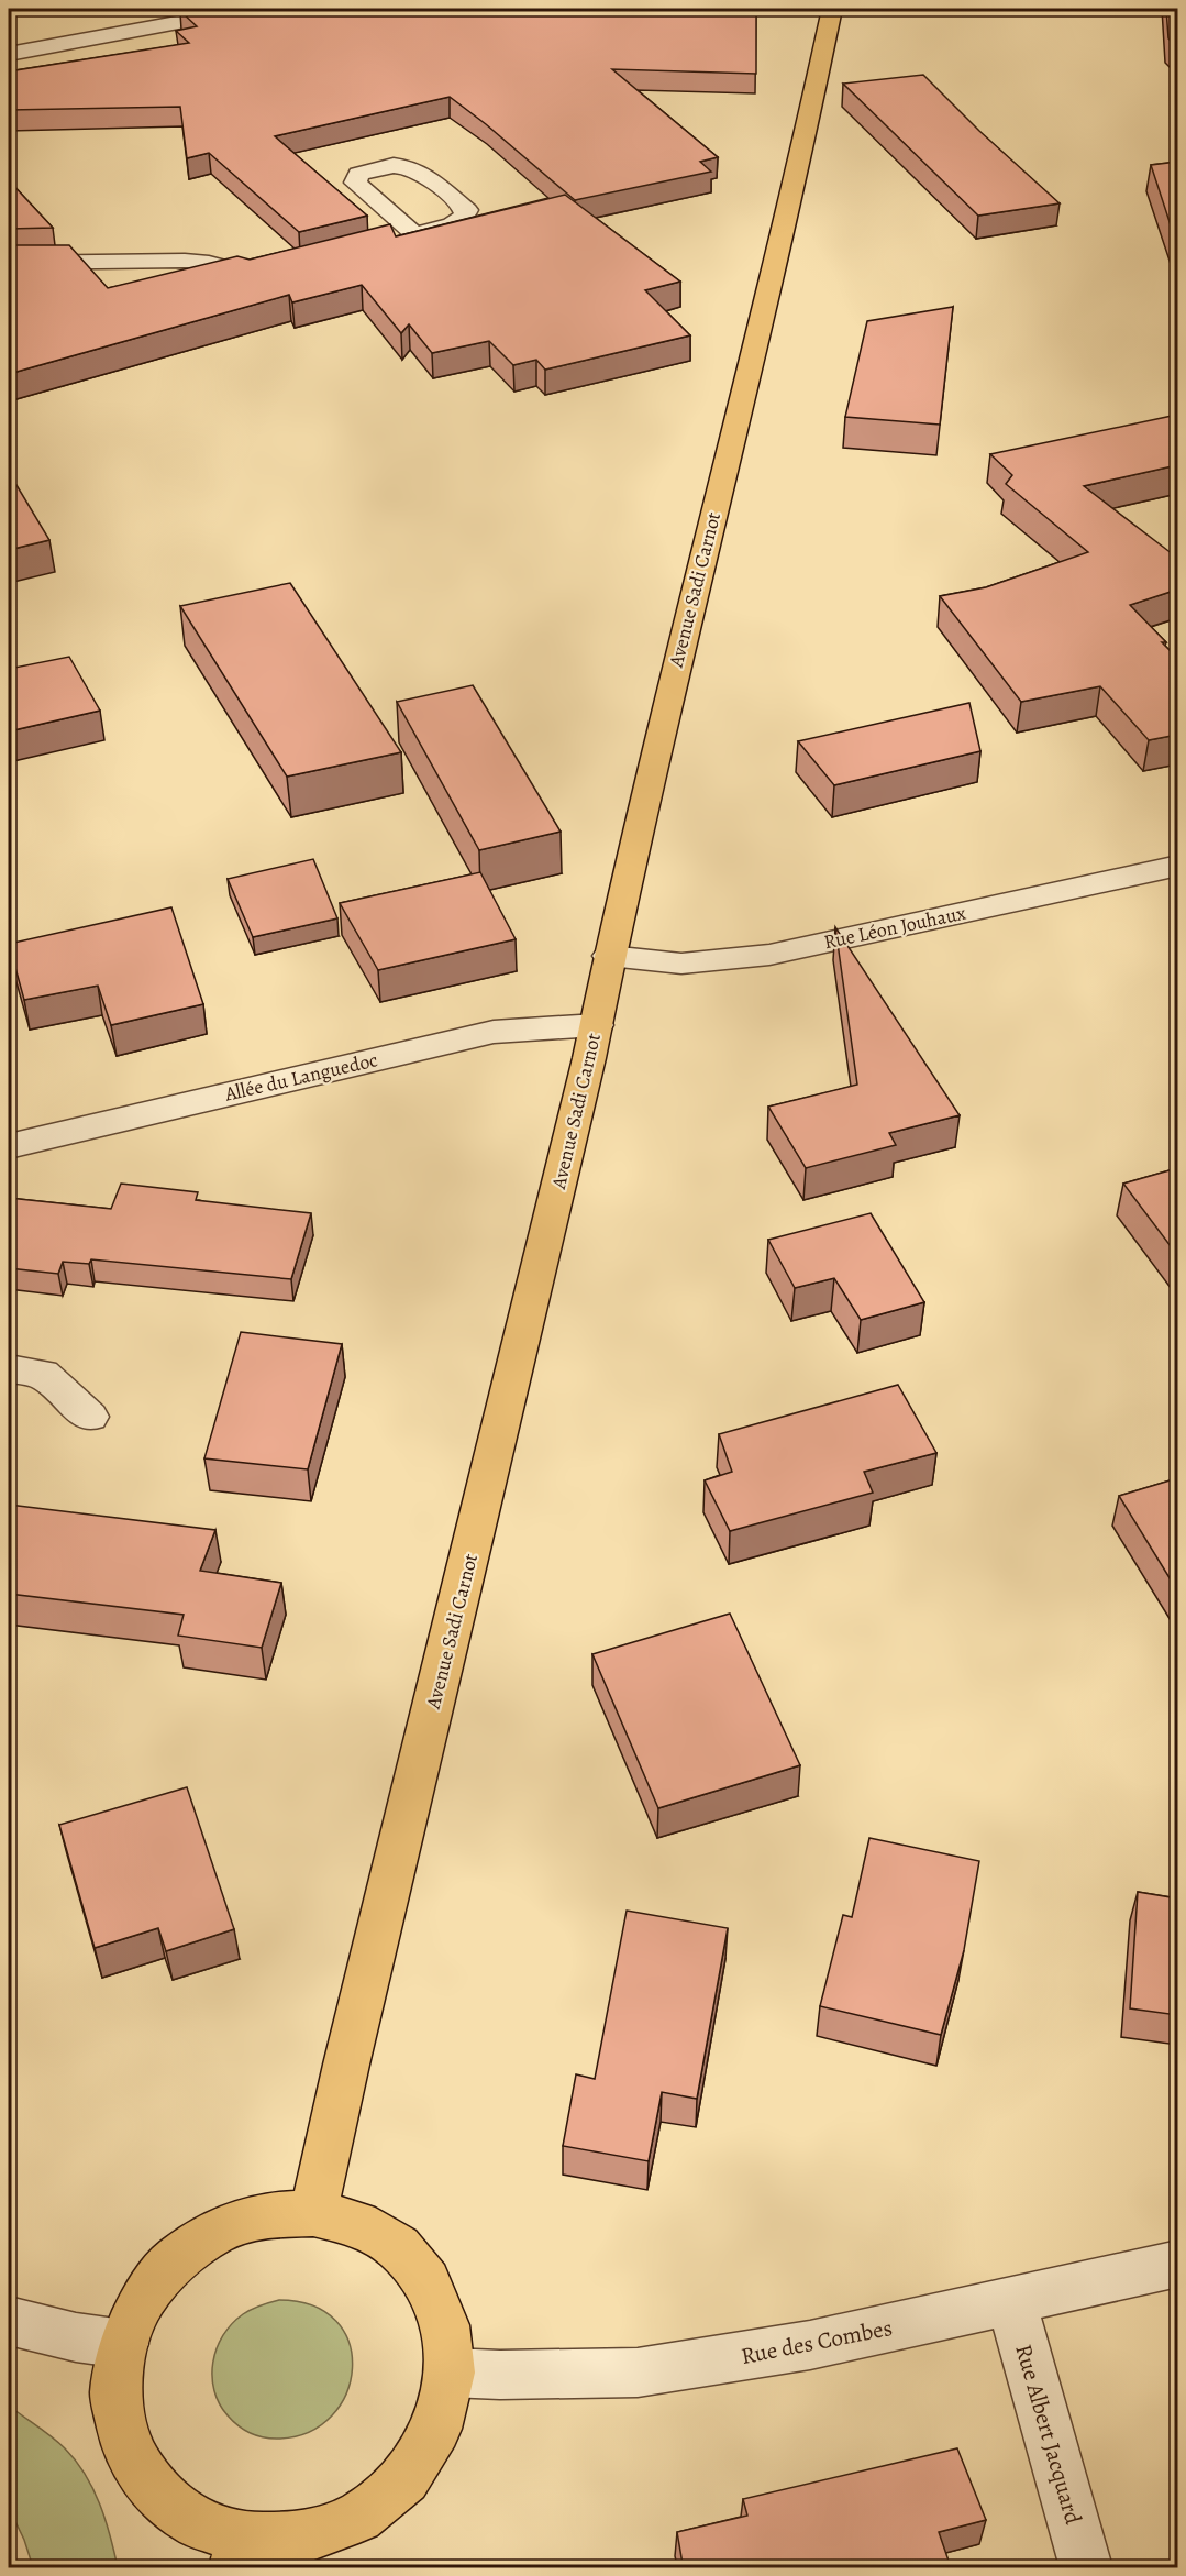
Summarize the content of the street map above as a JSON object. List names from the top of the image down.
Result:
{
  "streets": {
    "main road": ["Avenue Sadi Carnot"],
    "street": [
      "Rue Léon Jouhaux",
      "Allée du Languedoc",
      "Rue des Combes",
      "Rue Albert Jacquard"
    ]
  },
  "crossings": [
    ["Avenue Sadi Carnot", "Rue Léon Jouhaux"],
    ["Avenue Sadi Carnot", "Allée du Languedoc"],
    ["Rue des Combes", "Rue Albert Jacquard"]
  ]
}
